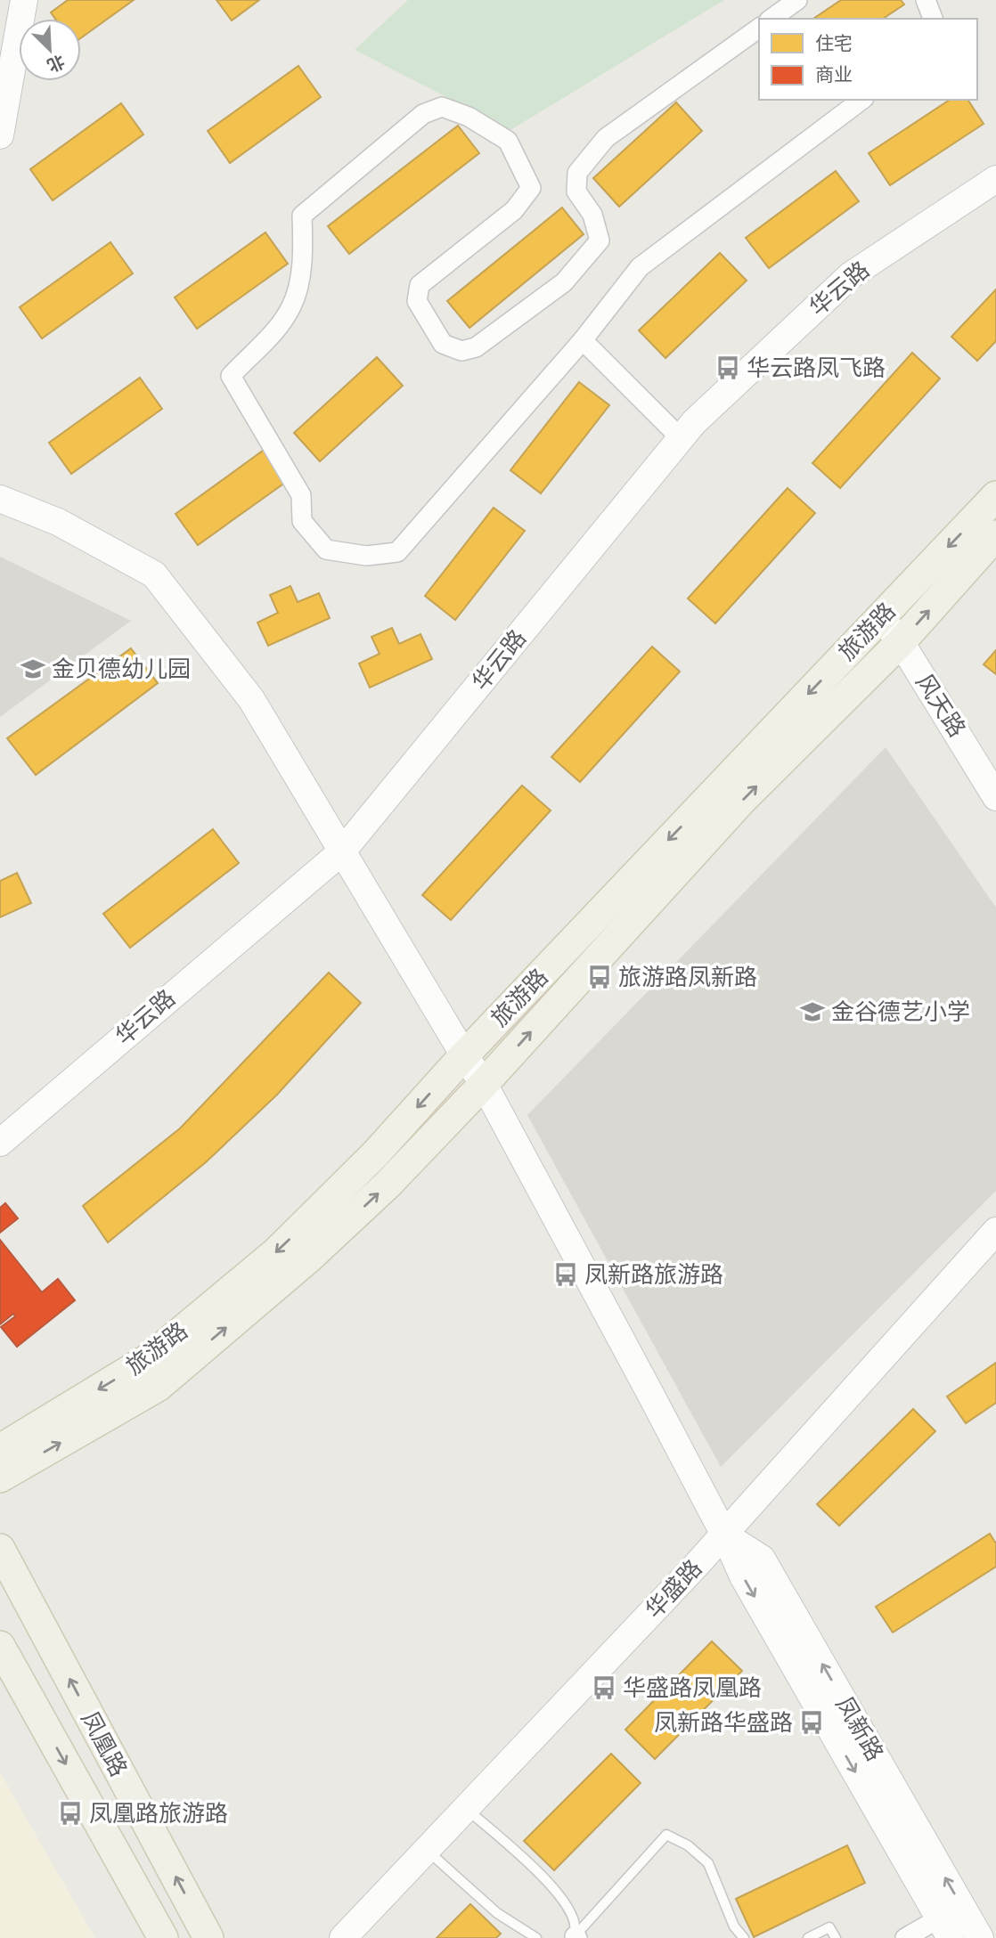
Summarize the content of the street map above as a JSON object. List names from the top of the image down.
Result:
{
  "streets": {
    "main road": ["旅游路", "凤凰路"],
    "street": [
      "华云路",
      "风天路",
      "华盛路",
      "凤新路"
    ]
  },
  "crossings": [
    ["旅游路", "风天路"],
    ["华盛路", "凤新路"]
  ],
  "places": {
    "bus stop": [
      "华云路凤飞路",
      "旅游路凤新路",
      "凤新路旅游路",
      "华盛路凤凰路",
      "凤新路华盛路",
      "凤凰路旅游路"
    ],
    "school or university": ["金贝德幼儿园", "金谷德艺小学"]
  },
  "legend": ["住宅", "商业"],
  "north": "bottom right"
}
